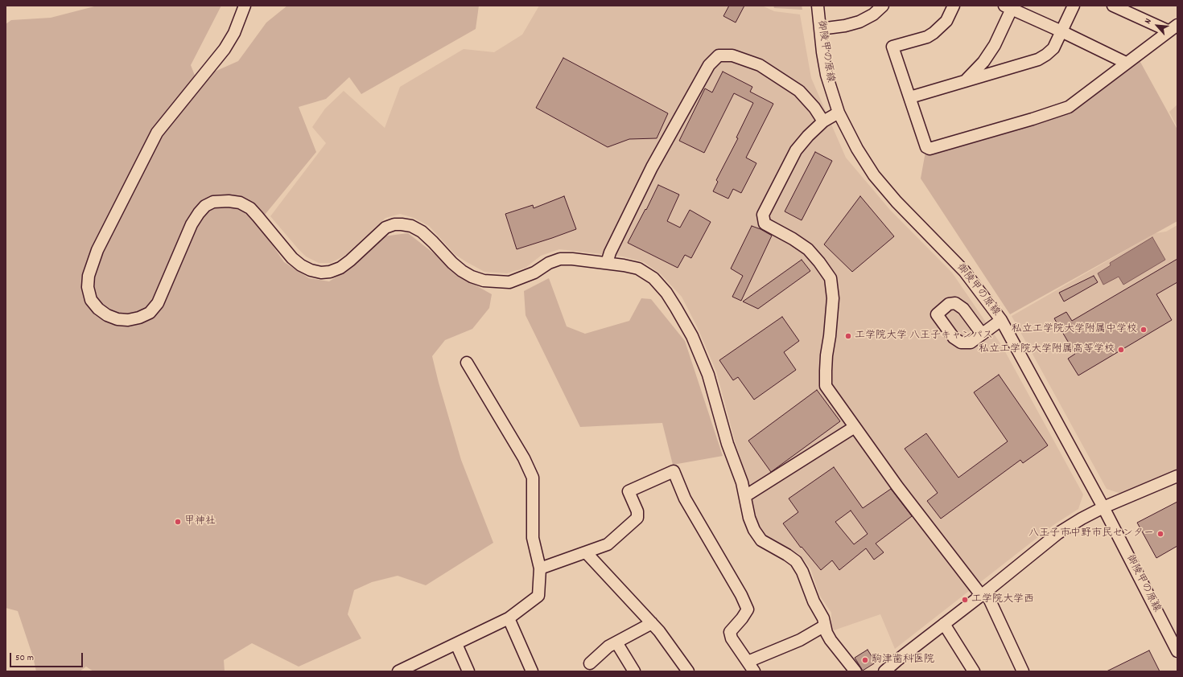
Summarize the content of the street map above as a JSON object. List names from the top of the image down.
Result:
{
  "streets": {
    "street": ["御陵甲の原線"]
  },
  "places": [
    "私立工学院大学附属中学校",
    "工学院大学 八王子キャンパス",
    "私立工学院大学附属高等学校",
    "甲神社",
    "八王子市中野市民センター",
    "工学院大学西",
    "駒津歯科医院"
  ],
  "scale_bar": "50 m",
  "north": "top left"
}
